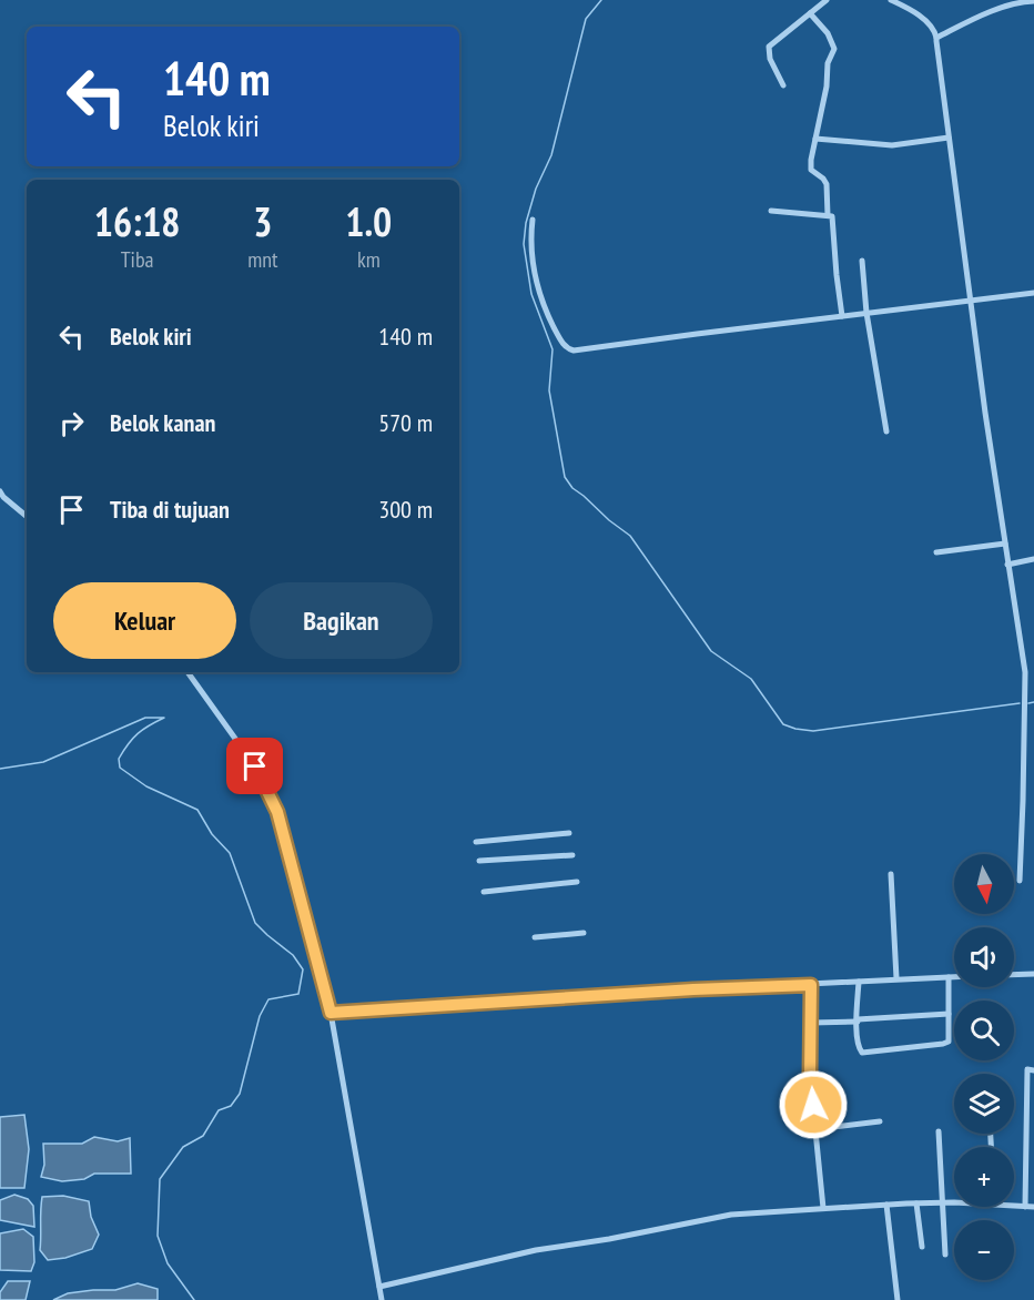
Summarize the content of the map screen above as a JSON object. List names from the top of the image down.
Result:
{
  "north": "bottom",
  "page": {
    "turn": ["140 m", "Belok kiri"],
    "eta": [
      "16:18",
      "Tiba",
      "3",
      "mnt",
      "1.0",
      "km"
    ],
    "list": [
      {
        "name": "Belok kiri",
        "value": "140 m"
      },
      {
        "name": "Belok kanan",
        "value": "570 m"
      },
      {
        "name": "Tiba di tujuan",
        "value": "300 m"
      }
    ],
    "buttons": ["Keluar", "Bagikan"],
    "map_buttons": ["+", "−"]
  }
}
